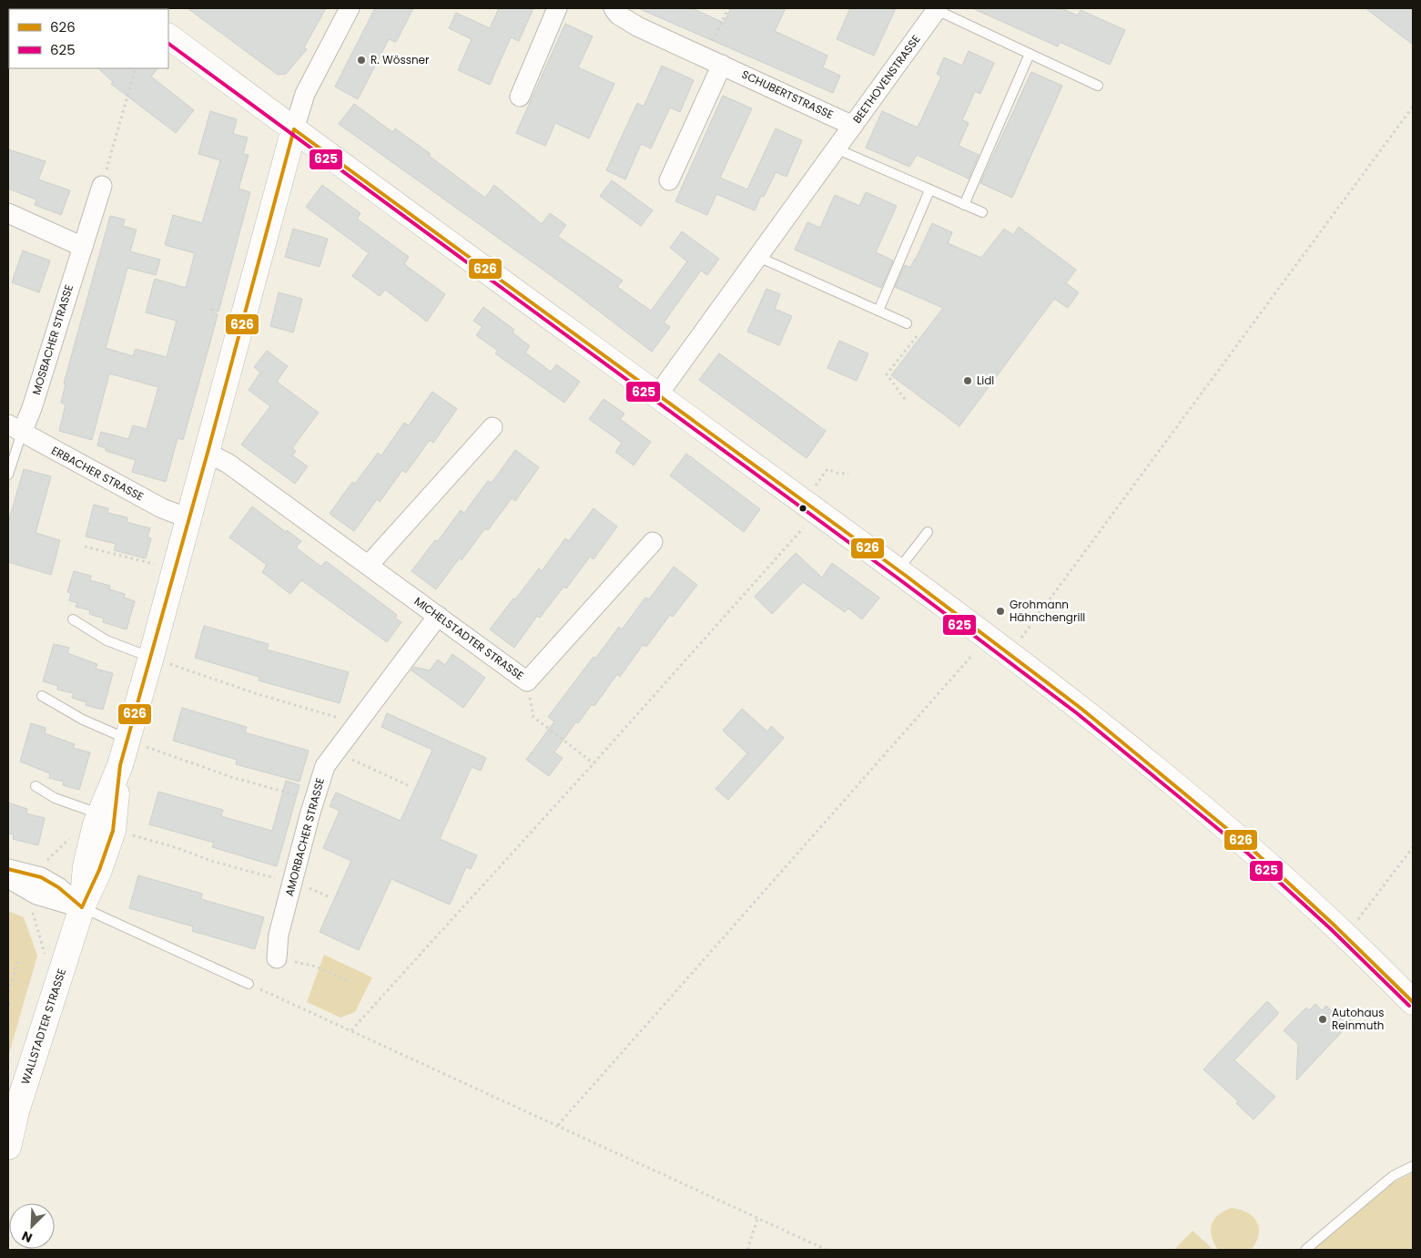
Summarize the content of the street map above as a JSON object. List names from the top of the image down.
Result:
{
  "streets": {
    "main road": ["WALLSTADTER STRASSE"],
    "street": [
      "BEETHOVENSTRASSE",
      "SCHUBERTSTRASSE",
      "MOSBACHER STRASSE",
      "ERBACHER STRASSE",
      "MICHELSTADTER STRASSE",
      "AMORBACHER STRASSE"
    ]
  },
  "crossings": [
    ["BEETHOVENSTRASSE", "SCHUBERTSTRASSE"],
    ["MOSBACHER STRASSE", "ERBACHER STRASSE"],
    ["ERBACHER STRASSE", "WALLSTADTER STRASSE"],
    ["MICHELSTADTER STRASSE", "AMORBACHER STRASSE"],
    ["MICHELSTADTER STRASSE", "WALLSTADTER STRASSE"]
  ],
  "places": [
    "R. Wössner",
    "Lidl",
    "Grohmann Hähnchengrill",
    "Autohaus Reinmuth"
  ],
  "lines": ["transit line 625", "transit line 626"],
  "legend": ["626", "625"],
  "north": "bottom left"
}
